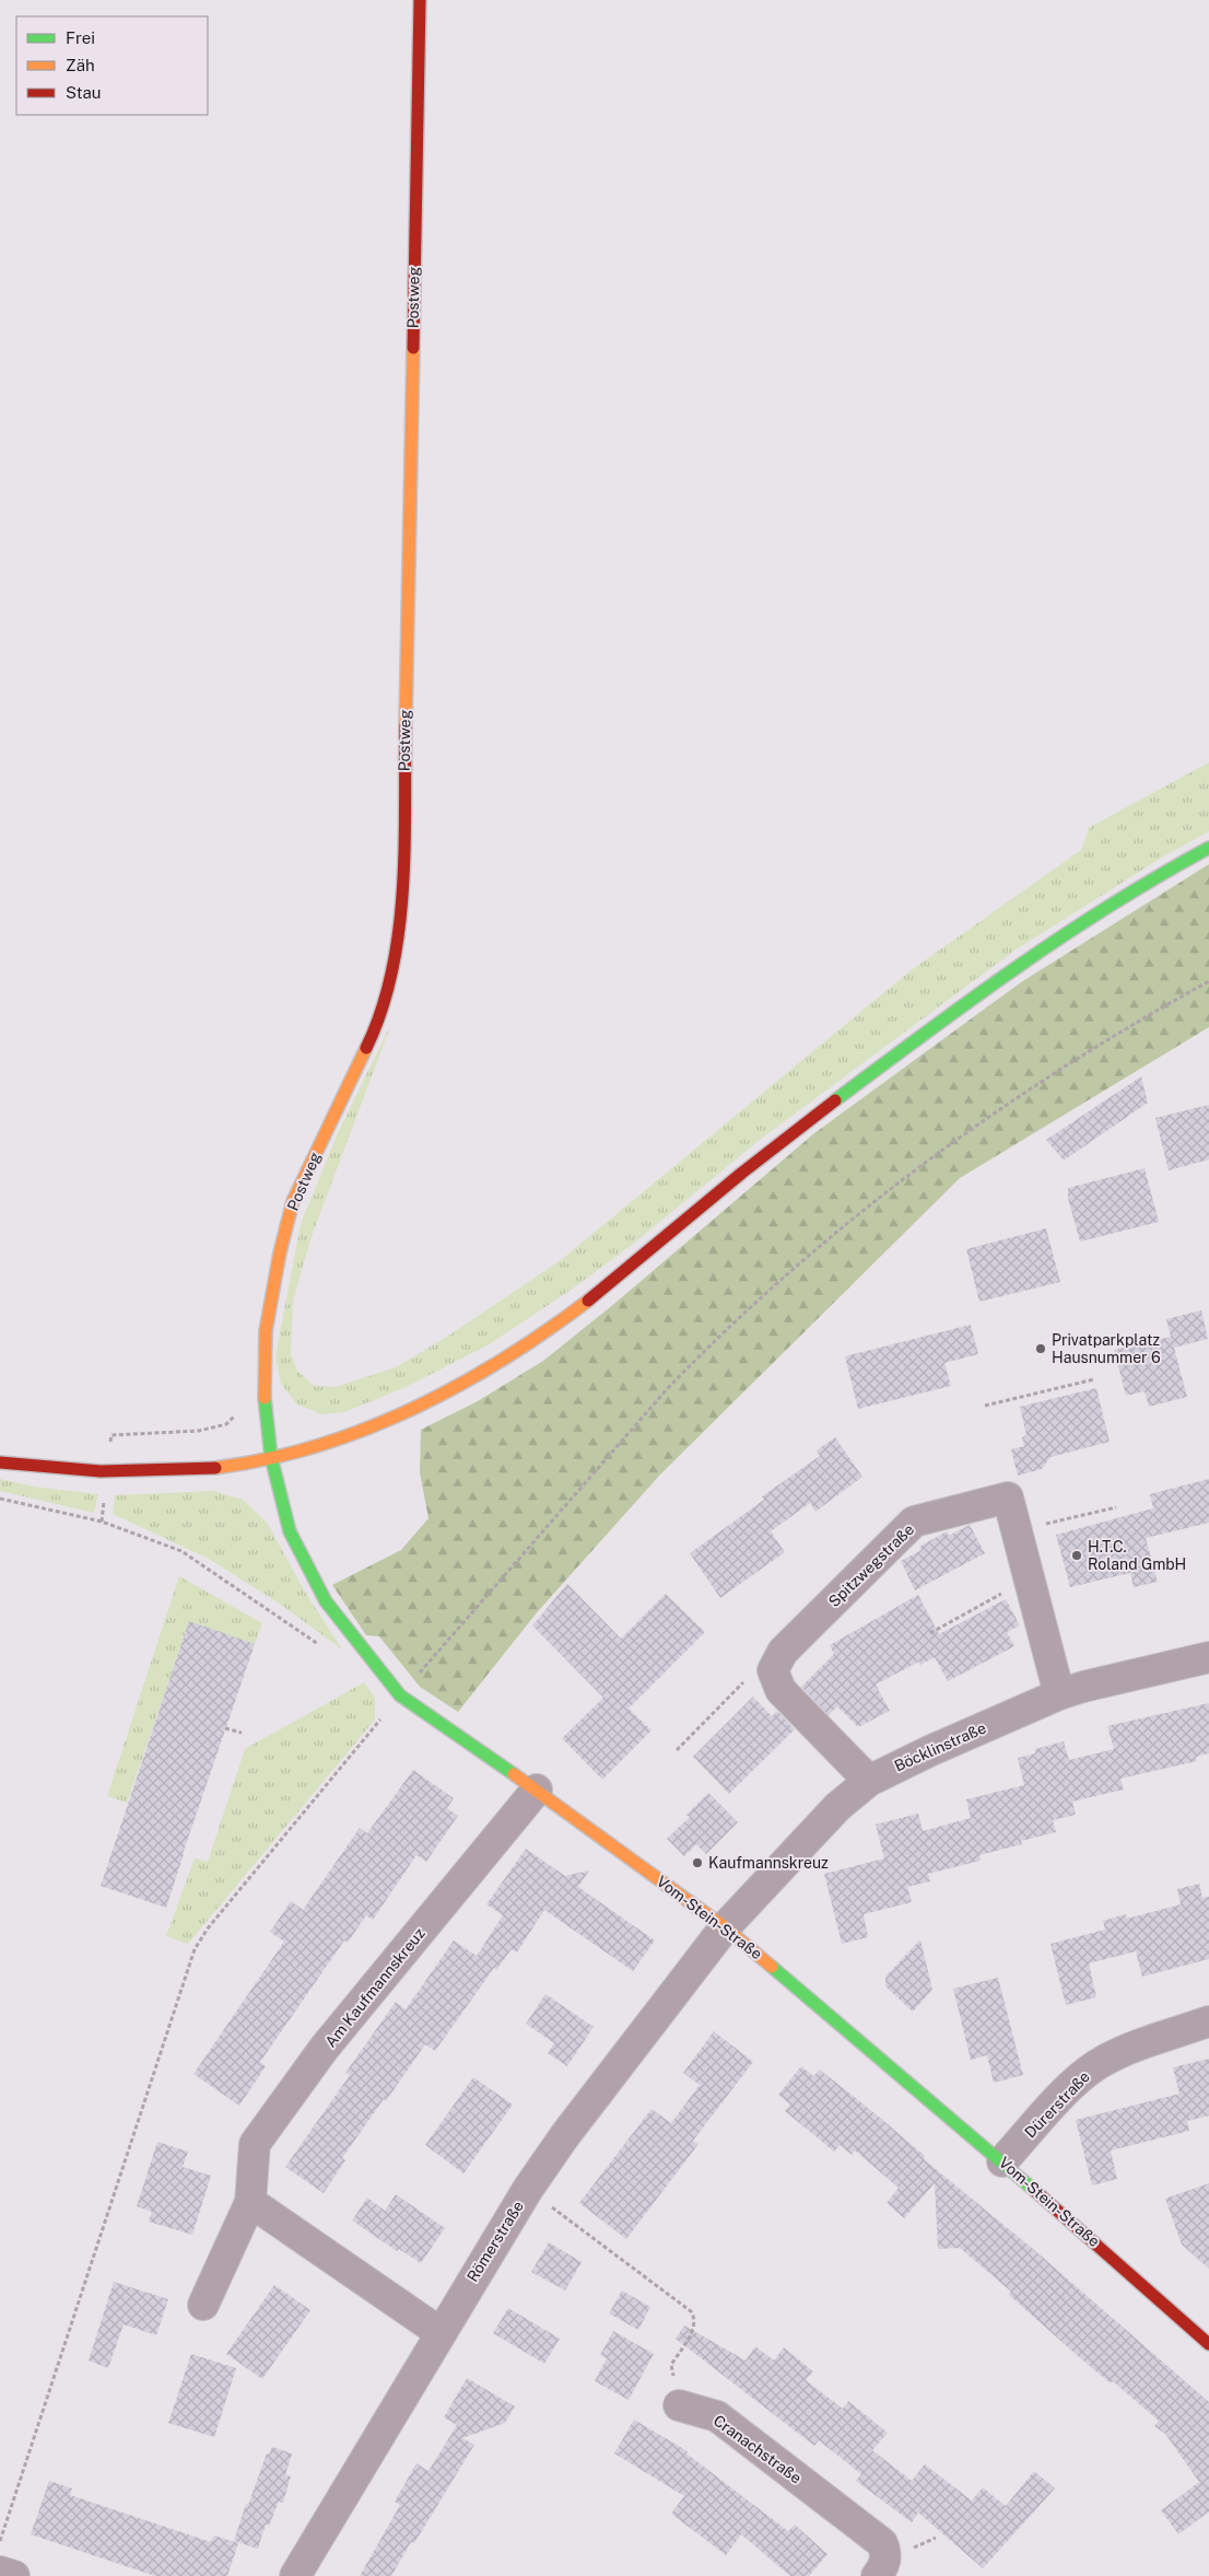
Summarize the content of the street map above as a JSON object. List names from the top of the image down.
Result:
{
  "streets": {
    "street": [
      "Postweg",
      "Spitzwegstraße",
      "Böcklinstraße",
      "Vom-Stein-Straße",
      "Am Kaufmannskreuz",
      "Dürerstraße",
      "Römerstraße",
      "Cranachstraße"
    ]
  },
  "crossings": [
    ["Postweg", "Vom-Stein-Straße"],
    ["Spitzwegstraße", "Böcklinstraße"],
    ["Böcklinstraße", "Vom-Stein-Straße"],
    ["Böcklinstraße", "Römerstraße"],
    ["Vom-Stein-Straße", "Am Kaufmannskreuz"],
    ["Vom-Stein-Straße", "Dürerstraße"],
    ["Vom-Stein-Straße", "Römerstraße"]
  ],
  "places": ["Privatparkplatz Hausnummer 6", "H.T.C. Roland GmbH", "Kaufmannskreuz"],
  "legend": ["Frei", "Zäh", "Stau"]
}
